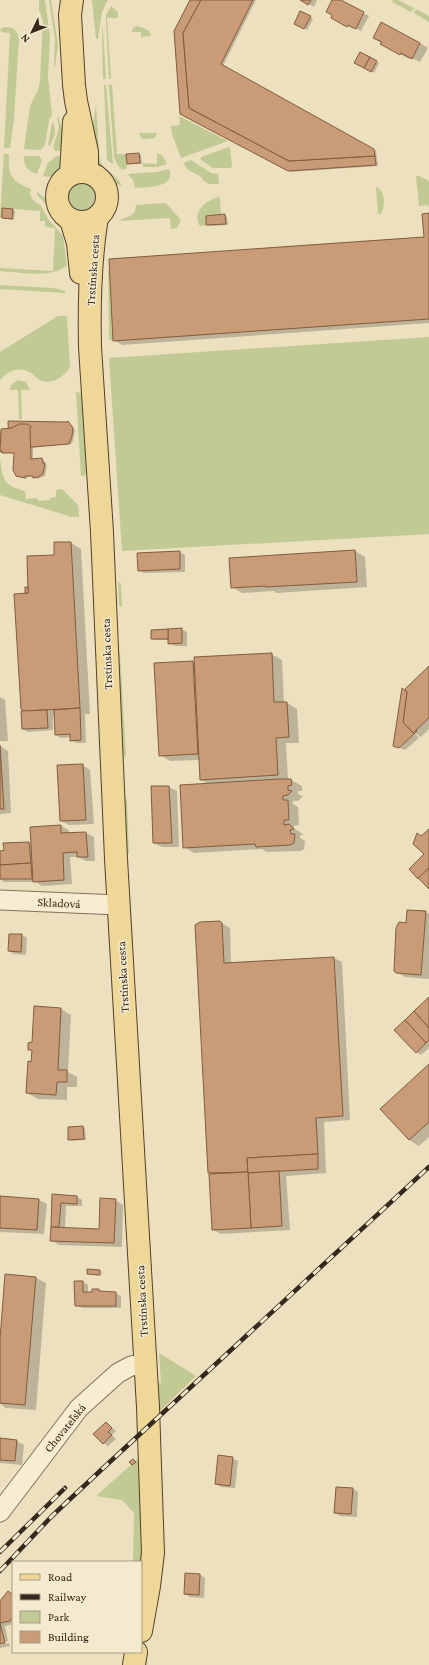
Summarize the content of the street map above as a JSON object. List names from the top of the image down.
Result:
{
  "streets": {
    "main road": ["Trstínska cesta"],
    "street": ["Skladová", "Chovateľská"]
  },
  "crossings": [
    ["Trstínska cesta", "Skladová"],
    ["Trstínska cesta", "Chovateľská"]
  ],
  "legend": [
    "Road",
    "Railway",
    "Park",
    "Building"
  ],
  "north": "bottom left"
}
